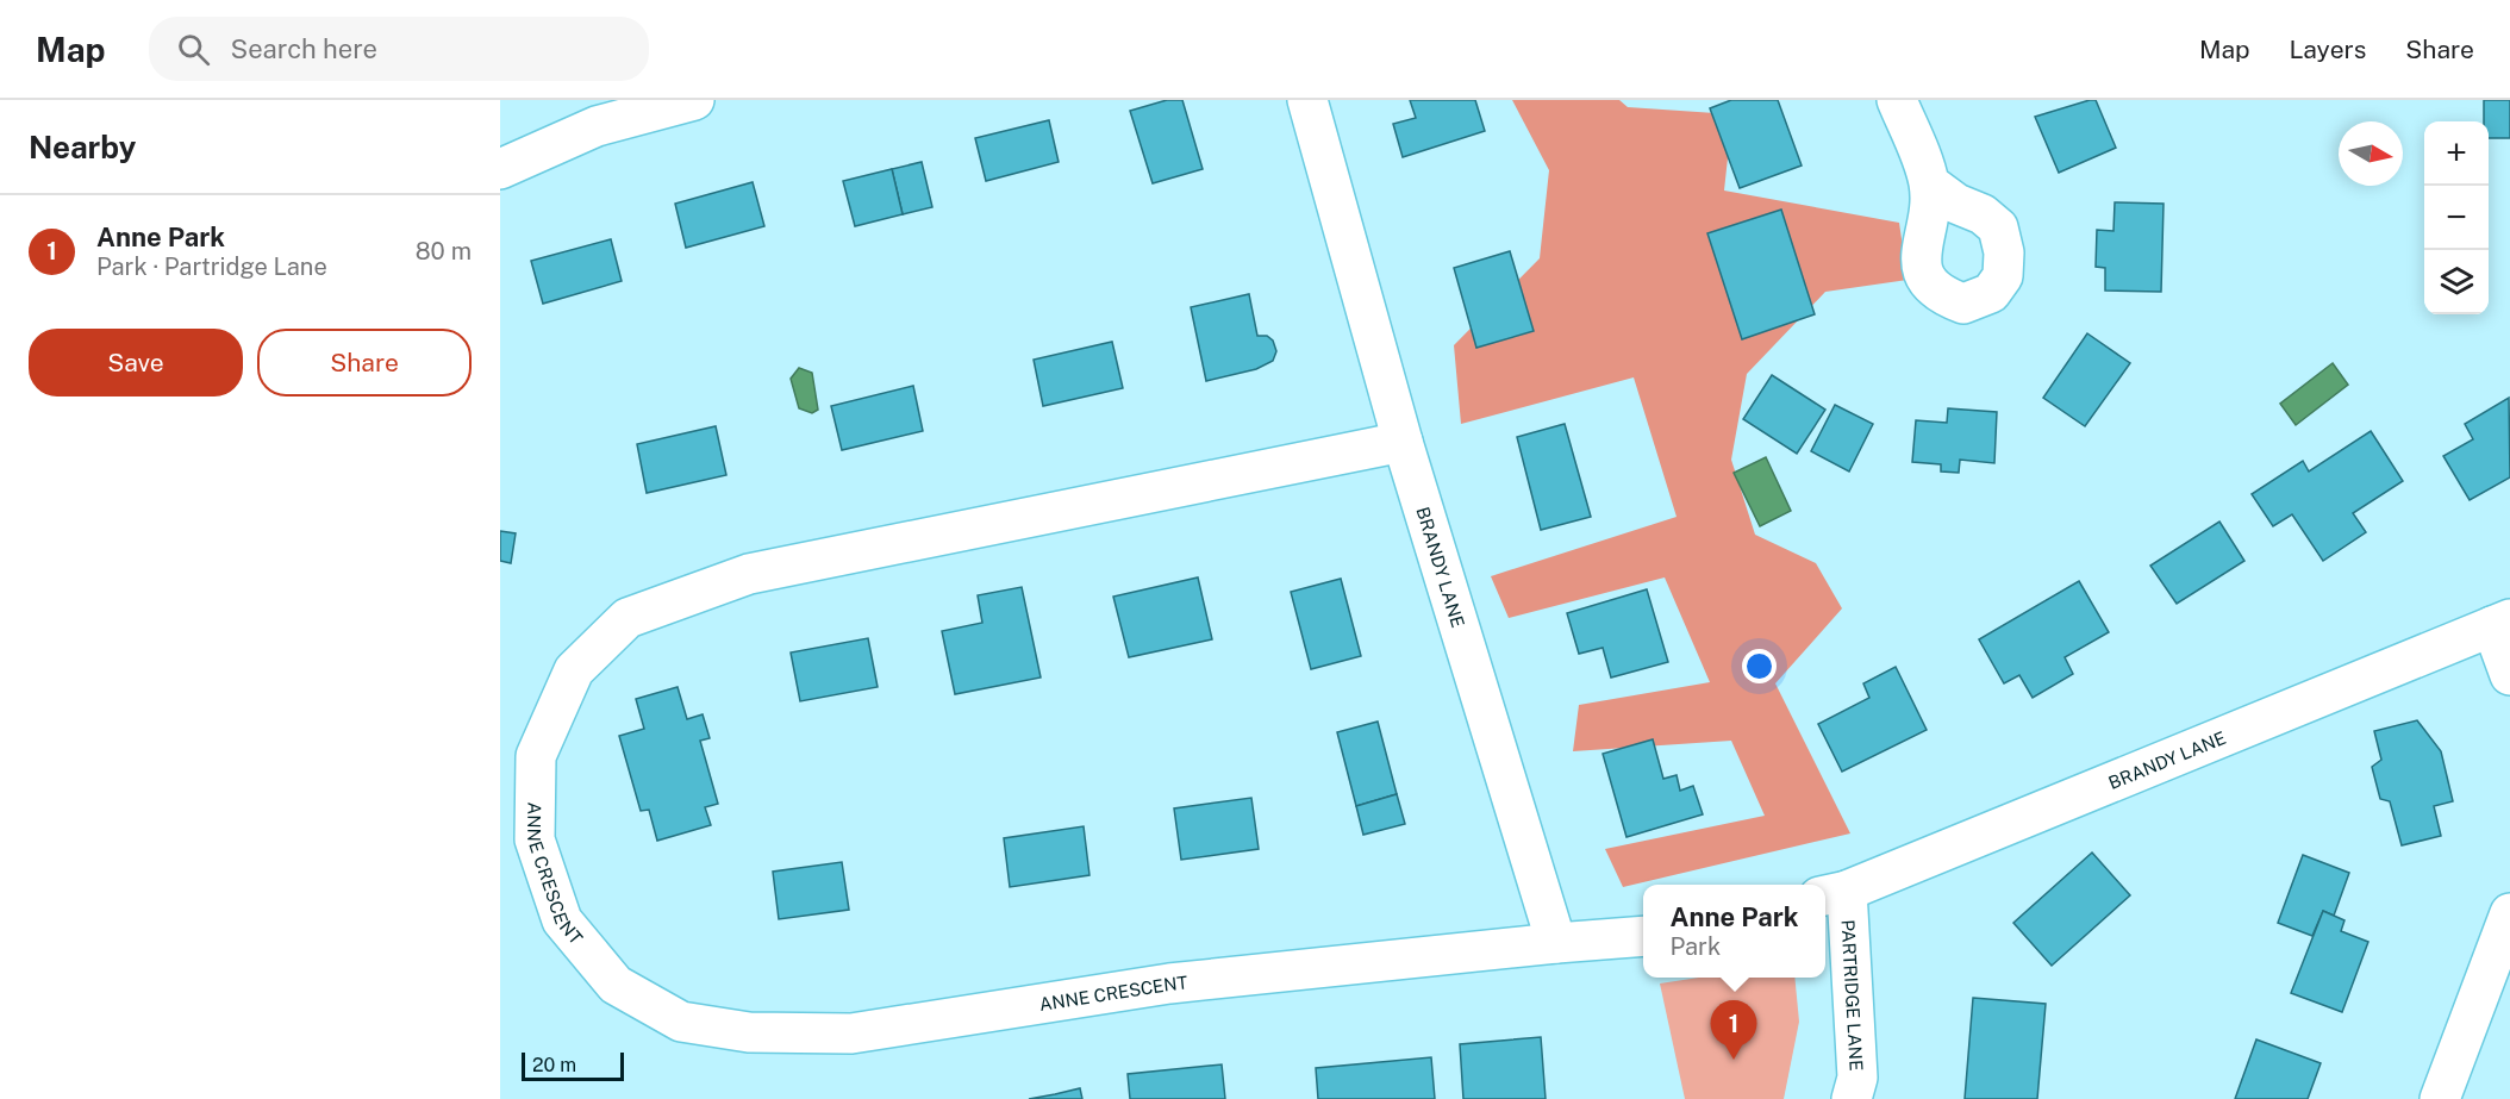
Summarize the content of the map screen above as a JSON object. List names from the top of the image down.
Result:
{
  "streets": {
    "street": ["BRANDY LANE", "ANNE CRESCENT", "PARTRIDGE LANE"]
  },
  "crossings": [
    ["BRANDY LANE", "ANNE CRESCENT"],
    ["BRANDY LANE", "PARTRIDGE LANE"]
  ],
  "scale_bar": "20 m",
  "north": "right",
  "page": {
    "header": "Map",
    "search": "Search here",
    "nav": ["Map", "Layers", "Share"],
    "heading": "Nearby",
    "map_buttons": ["+", "−"],
    "list": [
      {
        "mark": "1",
        "name": "Anne Park",
        "note": "Park · Partridge Lane",
        "value": "80 m"
      }
    ],
    "buttons": ["Save", "Share"],
    "popup": ["Anne Park", "Park"],
    "pins": "1",
    "scale": "20 m"
  }
}
